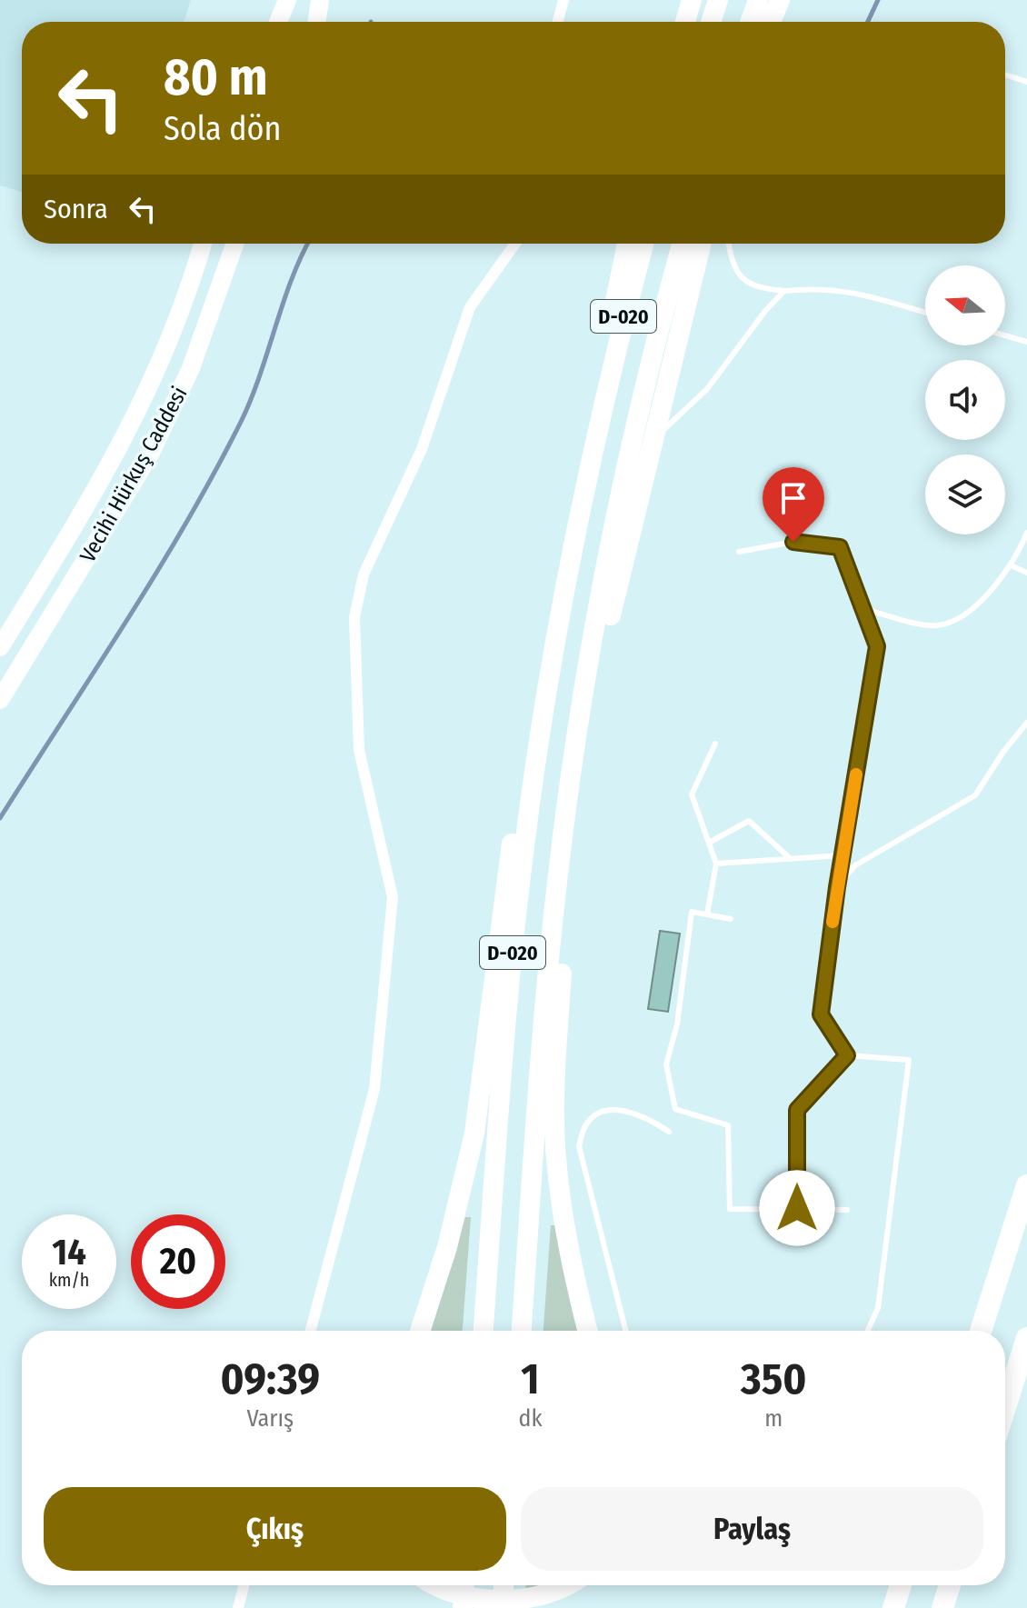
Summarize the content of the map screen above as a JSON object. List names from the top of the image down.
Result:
{
  "streets": {
    "highway": ["D-020"],
    "main road": ["Vecihi Hürkuş Caddesi"]
  },
  "north": "left",
  "page": {
    "turn": ["80 m", "Sola dön"],
    "then": "Sonra",
    "speed": "14 km/h",
    "limit": "20",
    "eta": [
      "09:39",
      "Varış",
      "1",
      "dk",
      "350",
      "m"
    ],
    "buttons": ["Çıkış", "Paylaş"]
  }
}
